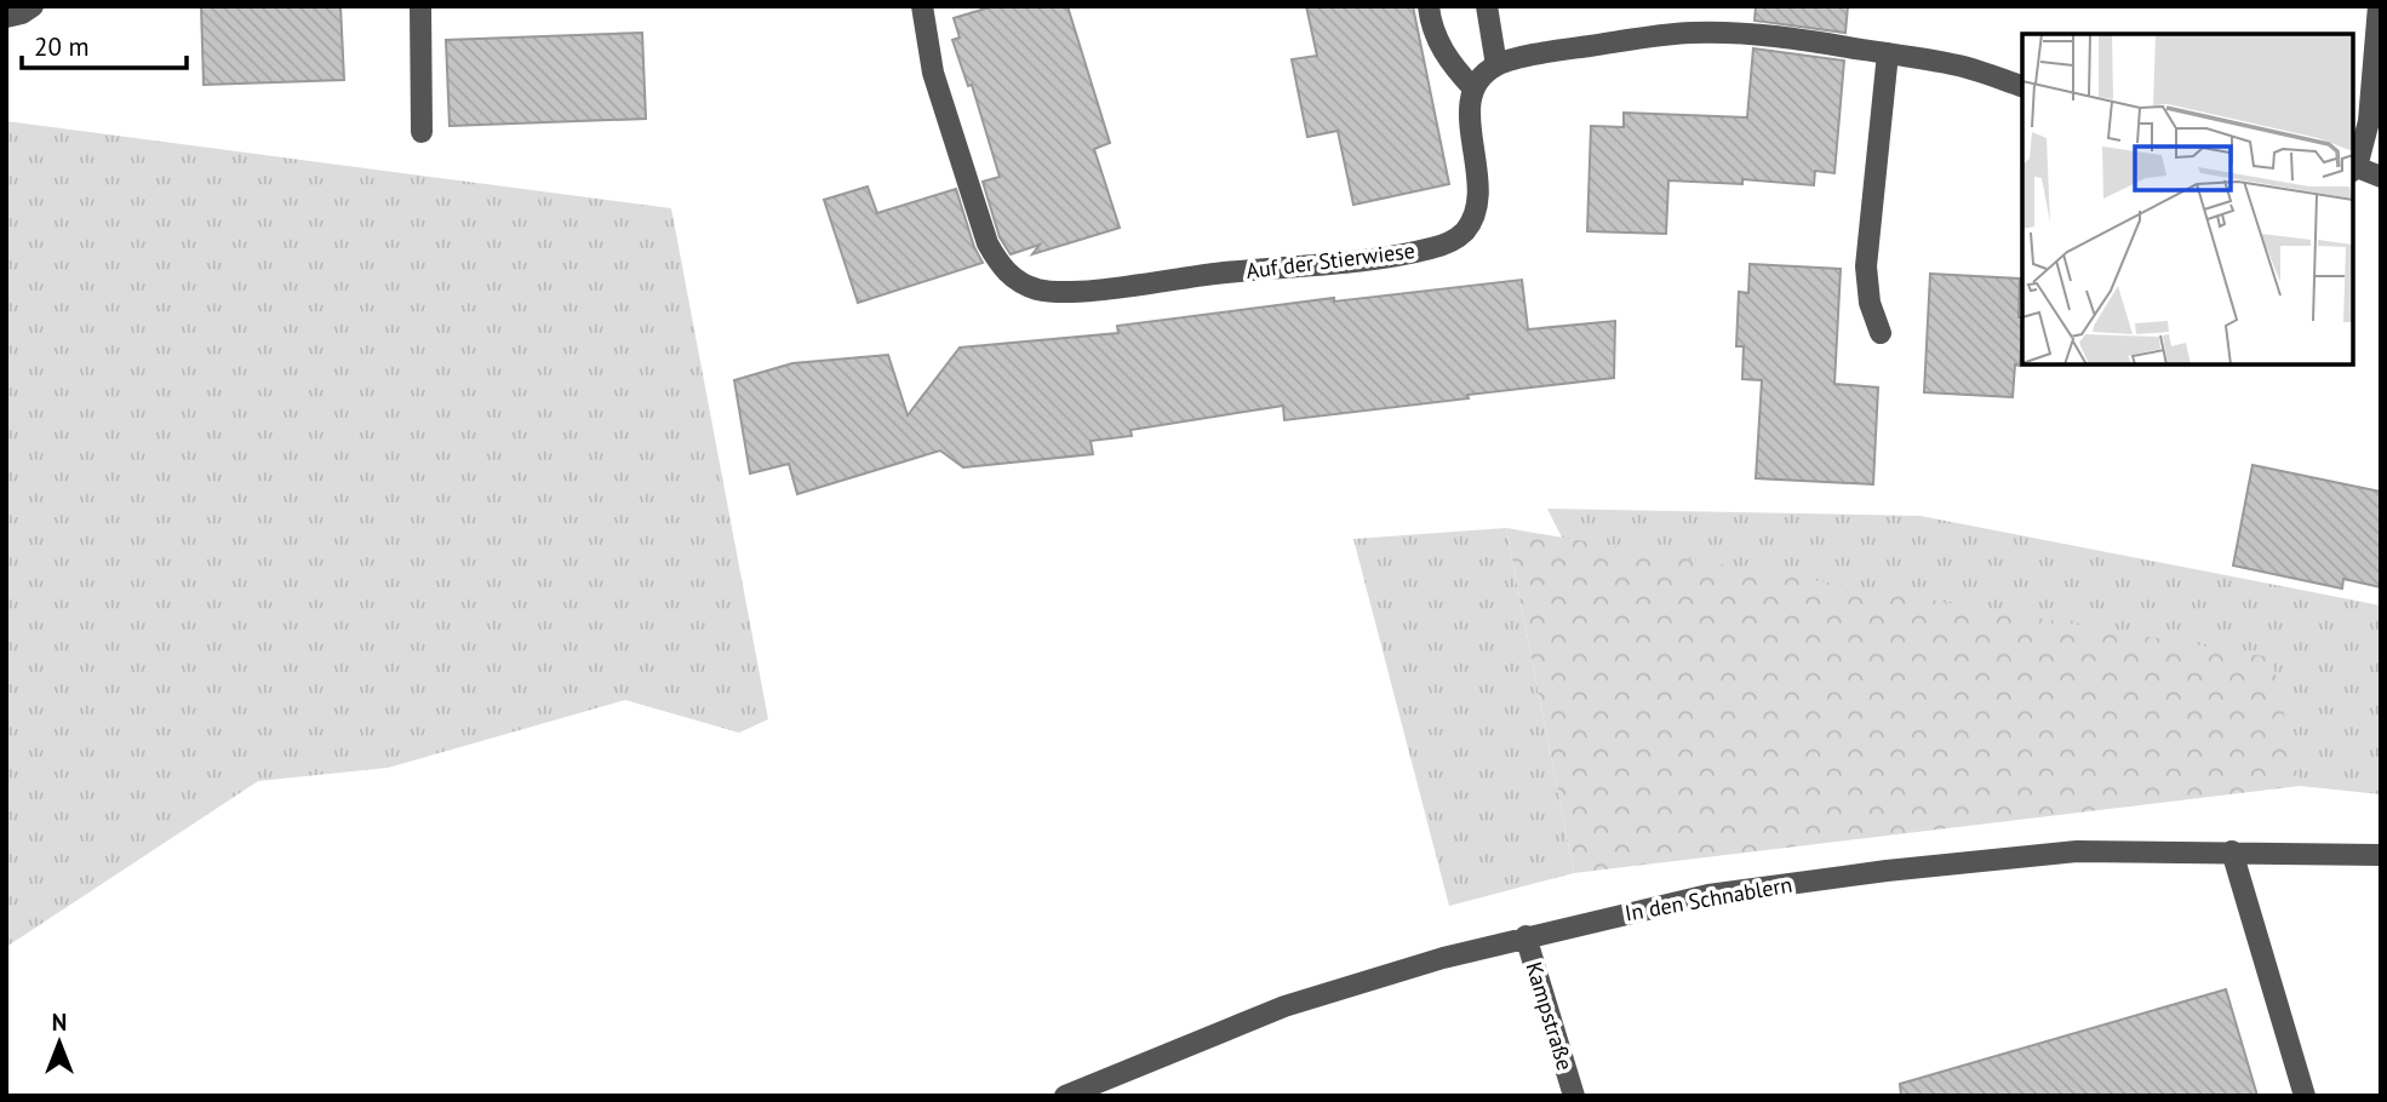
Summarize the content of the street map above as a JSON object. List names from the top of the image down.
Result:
{
  "streets": {
    "street": ["Auf der Stierwiese", "In den Schnablern", "Kampstraße"]
  },
  "crossings": [
    ["In den Schnablern", "Kampstraße"]
  ],
  "scale_bar": "20 m",
  "north": "top"
}
